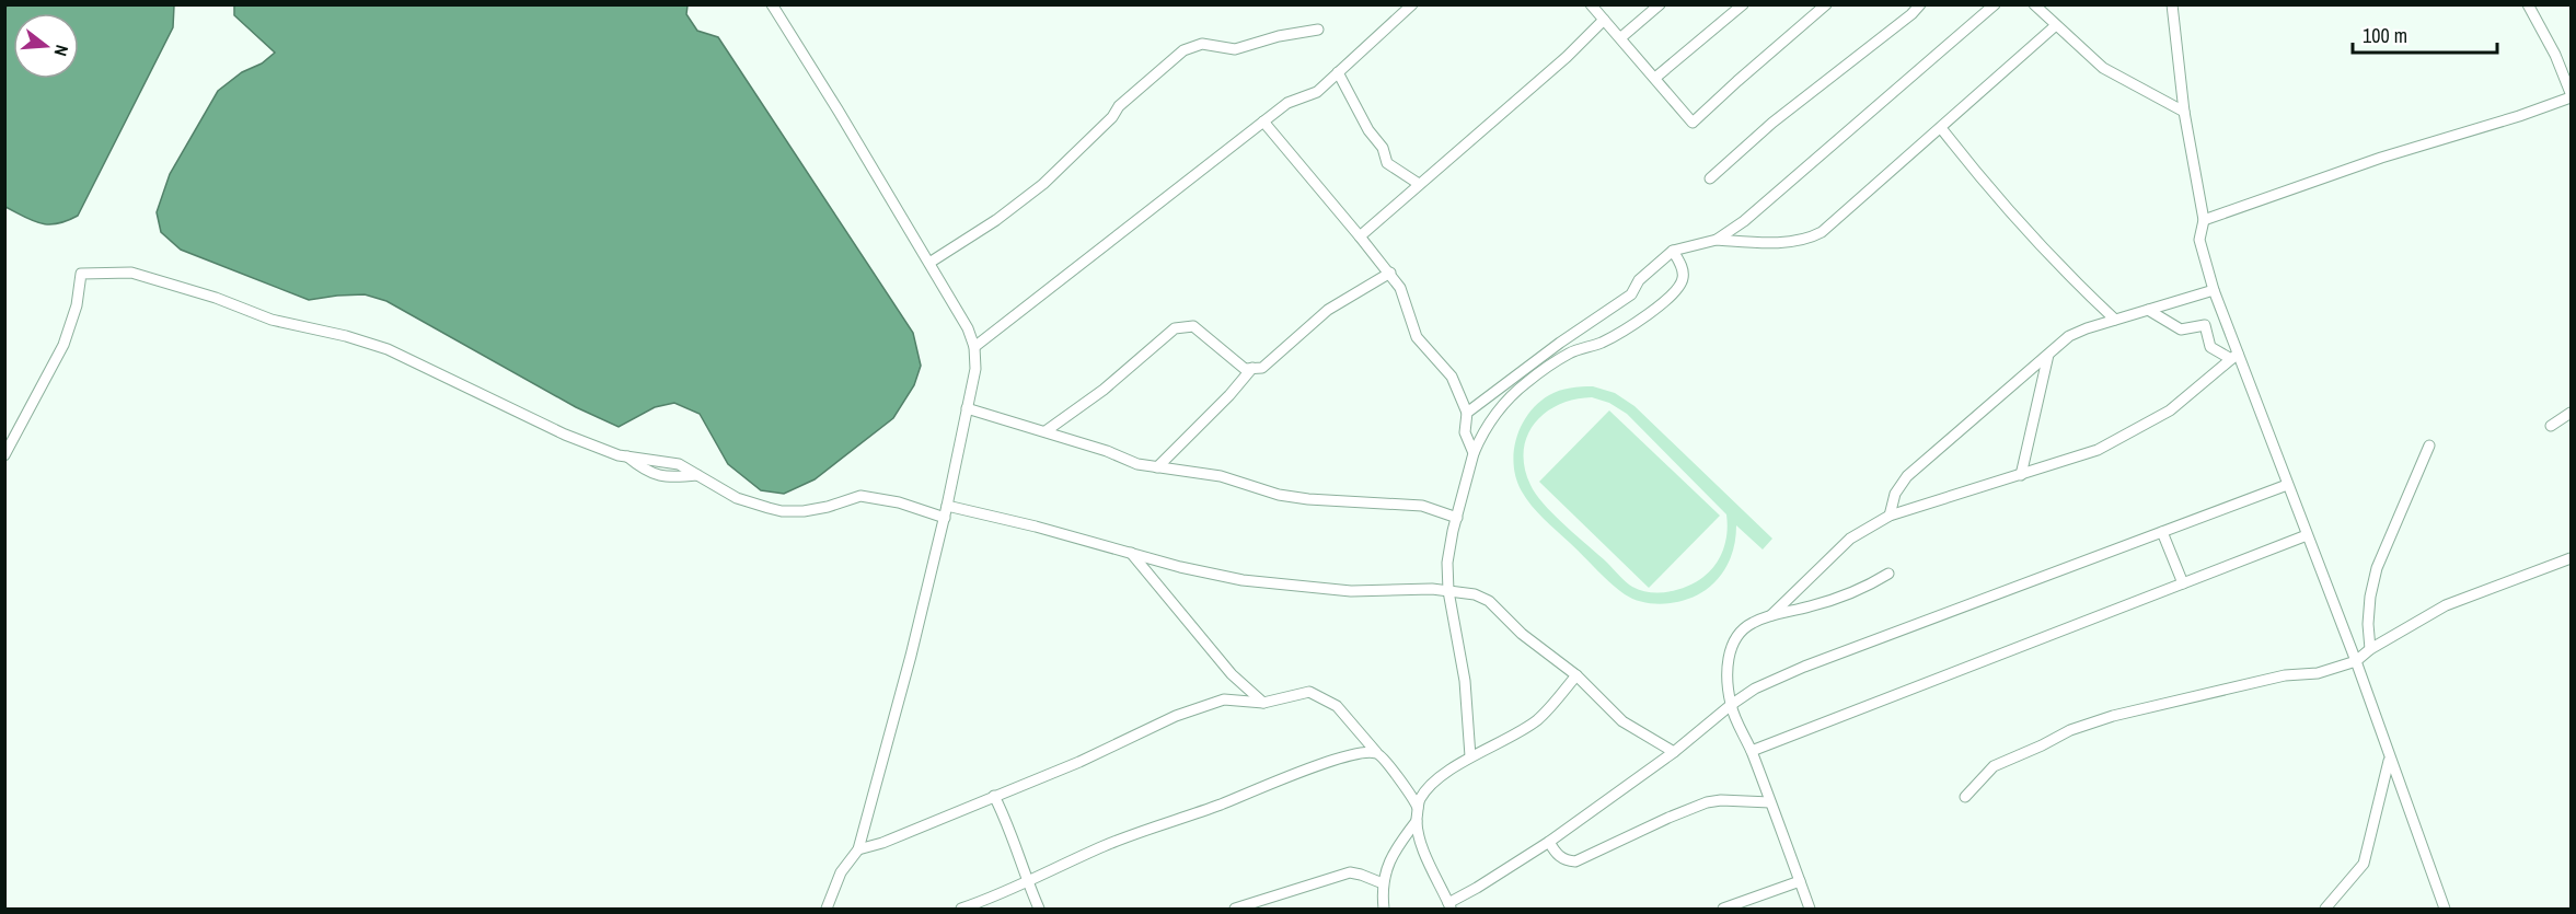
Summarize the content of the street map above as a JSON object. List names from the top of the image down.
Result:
{
  "scale_bar": "100 m",
  "north": "right"
}
